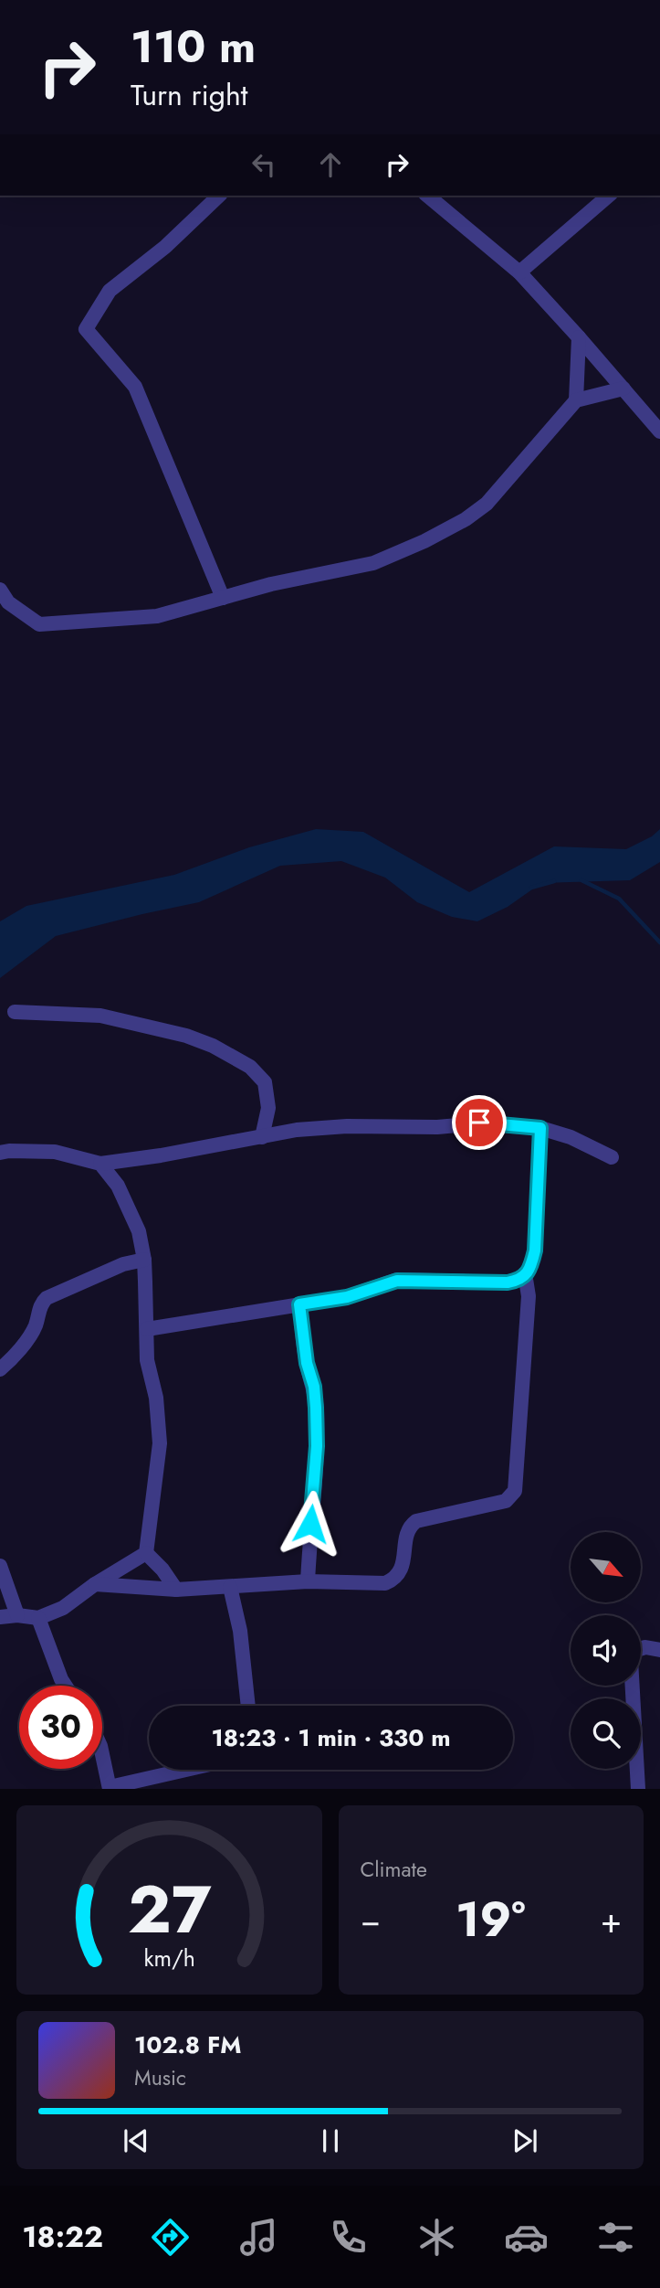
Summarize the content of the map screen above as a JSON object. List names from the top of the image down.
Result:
{
  "north": "bottom right",
  "page": {
    "turn": ["110 m", "Turn right"],
    "limit": "30",
    "trip": "18:23 · 1 min · 330 m",
    "tile": "Climate",
    "heat": ["−", "19°", "+"],
    "song": ["102.8 FM", "Music"],
    "tabs": "18:22",
    "gauge": ["27", "km/h"]
  }
}
